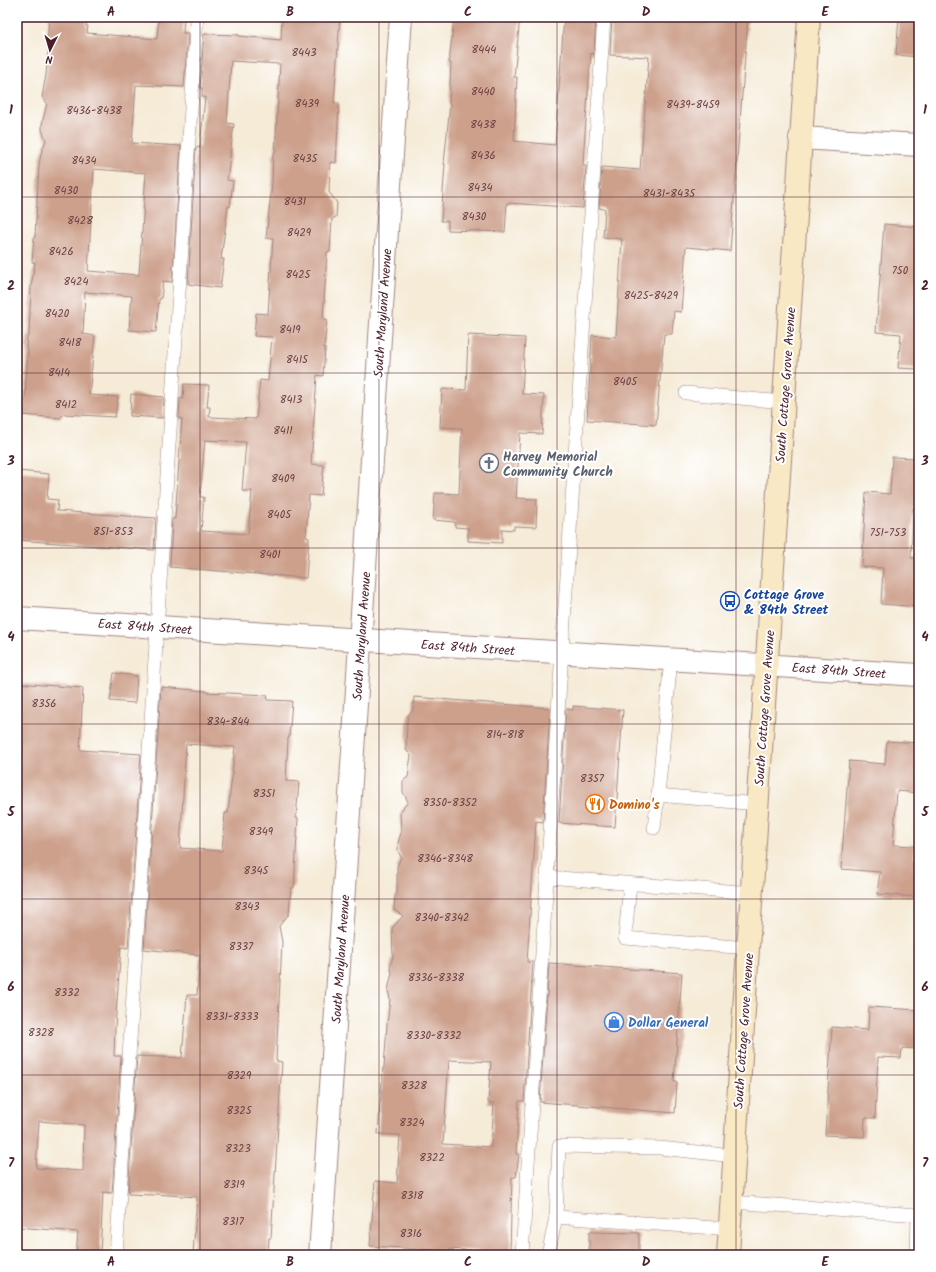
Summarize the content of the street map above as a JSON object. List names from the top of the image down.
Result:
{
  "streets": {
    "main road": ["South Cottage Grove Avenue"],
    "street": ["South Maryland Avenue", "East 84th Street"]
  },
  "crossings": [
    ["South Maryland Avenue", "East 84th Street"],
    ["South Cottage Grove Avenue", "East 84th Street"]
  ],
  "places": {
    "church": ["Harvey Memorial Community Church"],
    "bus stop": ["Cottage Grove & 84th Street"],
    "restaurant": ["Domino's"],
    "shop": ["Dollar General"]
  },
  "house_numbers": [
    "8444",
    "8443",
    "8440",
    "8439",
    "8439-8459",
    "8436-8438",
    "8438",
    "8436",
    "8435",
    "8434",
    "8434",
    "8430",
    "8431-8435",
    "8431",
    "8430",
    "8428",
    "8429",
    "8426",
    "750",
    "8425",
    "8424",
    "8425-8429",
    "8420",
    "8419",
    "8418",
    "8415",
    "8414",
    "8405",
    "8413",
    "8412",
    "8411",
    "8409",
    "8405",
    "851-853",
    "751-753",
    "8401",
    "8356",
    "834-844",
    "814-818",
    "8357",
    "8351",
    "8350-8352",
    "8349",
    "8346-8348",
    "8345",
    "8343",
    "8340-8342",
    "8337",
    "8336-8338",
    "8332",
    "8331-8333",
    "8328",
    "8330-8332",
    "8329",
    "8328",
    "8325",
    "8324",
    "8323",
    "8322",
    "8319",
    "8318",
    "8317",
    "8316"
  ],
  "north": "bottom",
  "grid": {
    "columns": [
      "A",
      "B",
      "C",
      "D",
      "E"
    ],
    "rows": [
      "1",
      "2",
      "3",
      "4",
      "5",
      "6",
      "7"
    ]
  }
}
